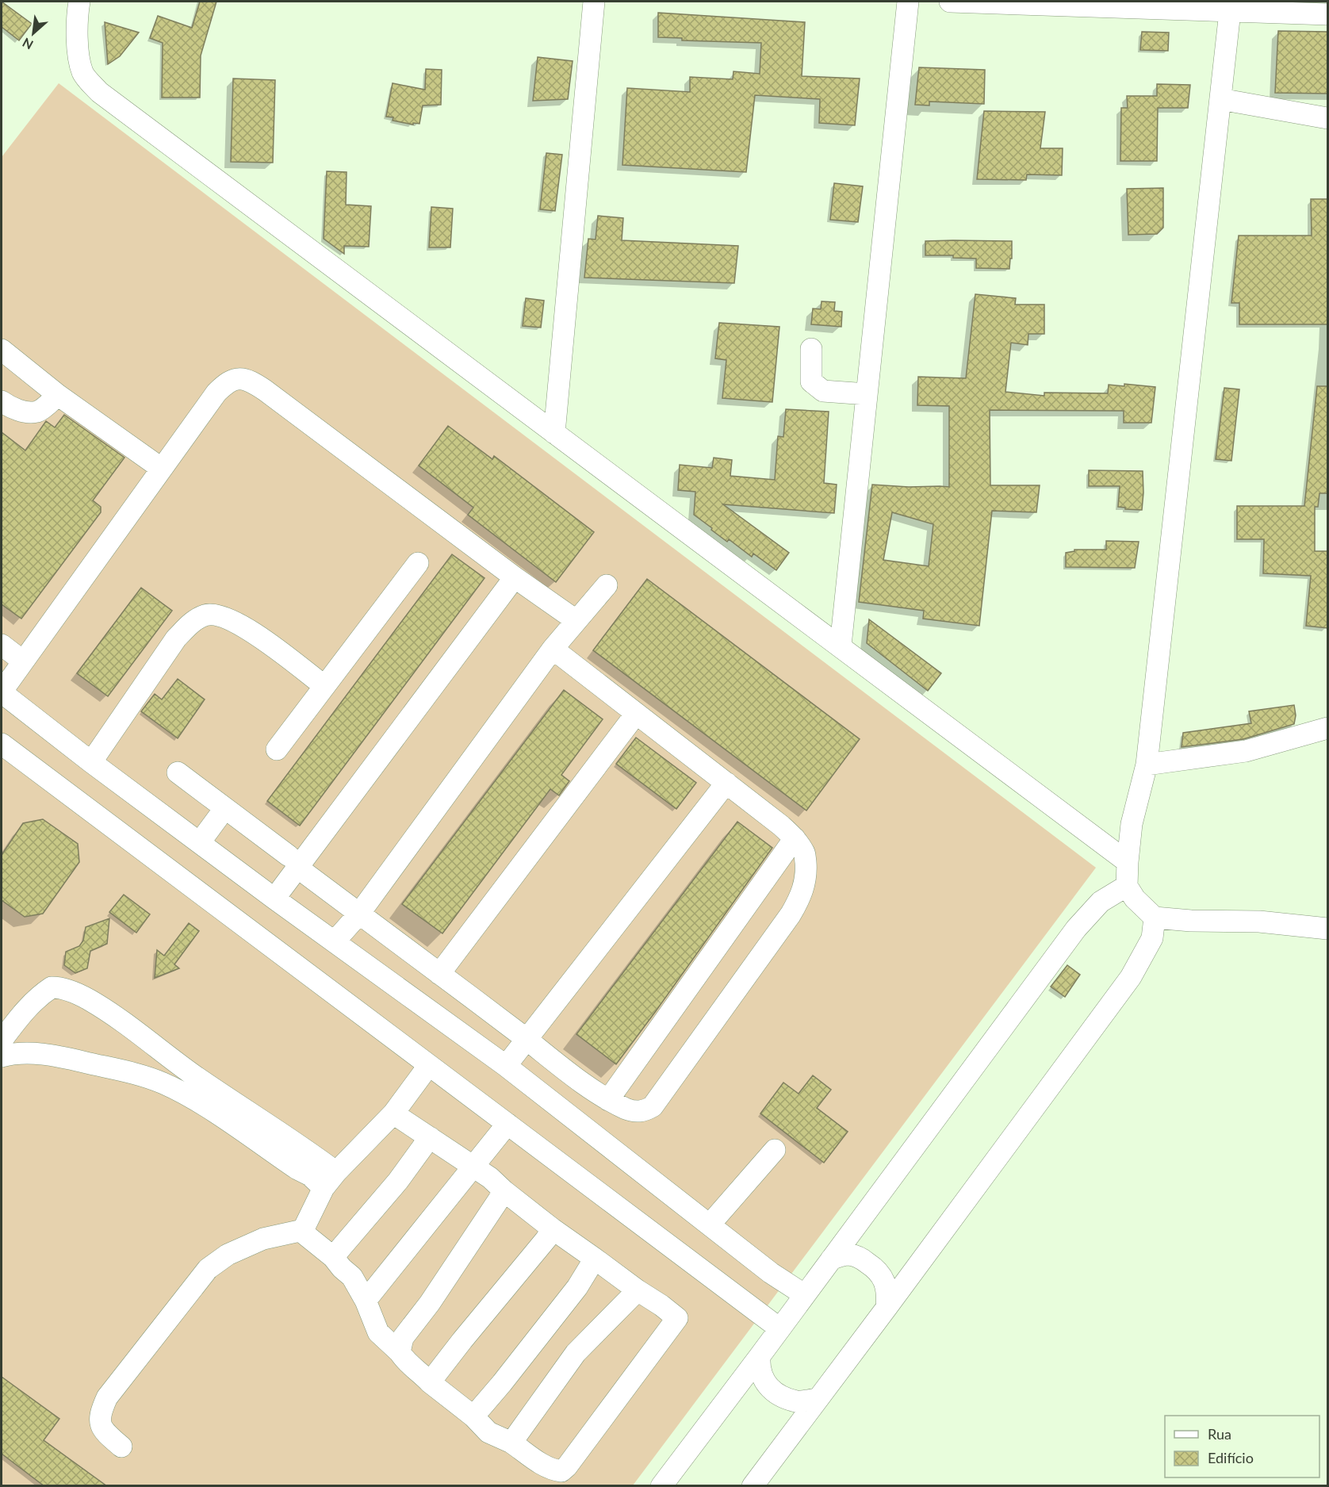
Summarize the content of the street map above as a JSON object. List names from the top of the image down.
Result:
{
  "legend": ["Rua", "Edifício"],
  "north": "bottom left"
}
